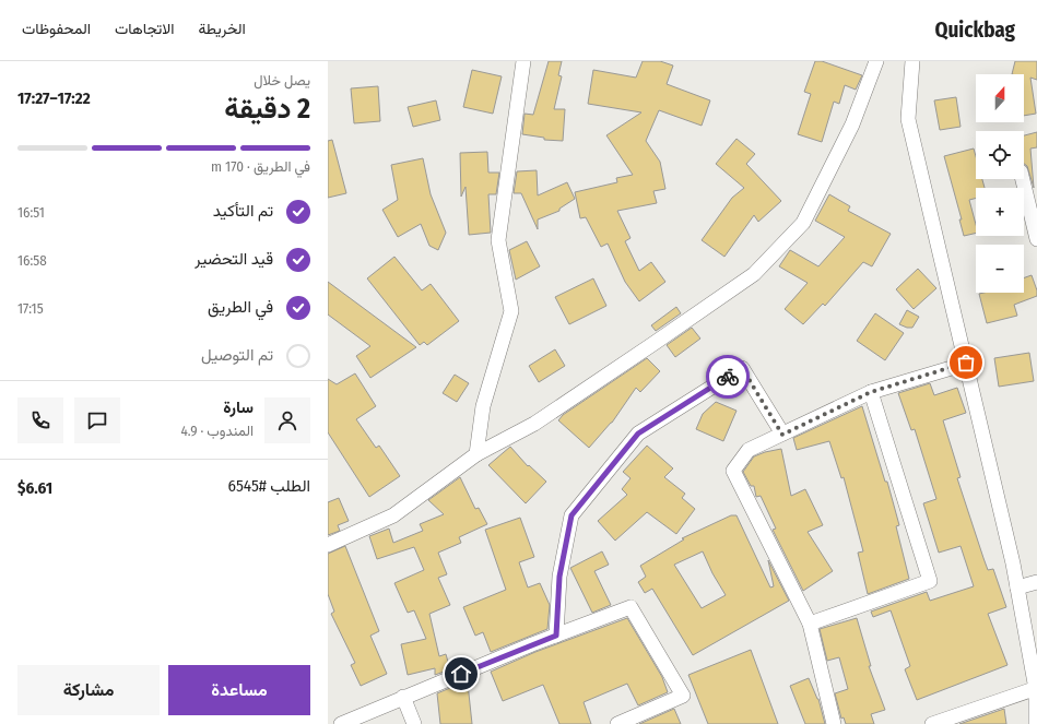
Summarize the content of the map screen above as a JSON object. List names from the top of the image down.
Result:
{
  "north": "top",
  "page": {
    "header": "Quickbag",
    "nav": ["الخريطة", "الاتجاهات", "المحفوظات"],
    "heading": ["2 دقيقة", "يصل خلال", "17:22–17:27"],
    "panel": [
      "سارة",
      "المندوب · 4.9",
      "الطلب #6545",
      "$6.61"
    ],
    "map_buttons": ["+", "−"],
    "bar": "في الطريق · 170 m",
    "list": [
      ["تم التأكيد", "16:51"],
      ["قيد التحضير", "16:58"],
      ["في الطريق", "17:15"],
      "تم التوصيل"
    ],
    "buttons": ["مساعدة", "مشاركة"]
  }
}
